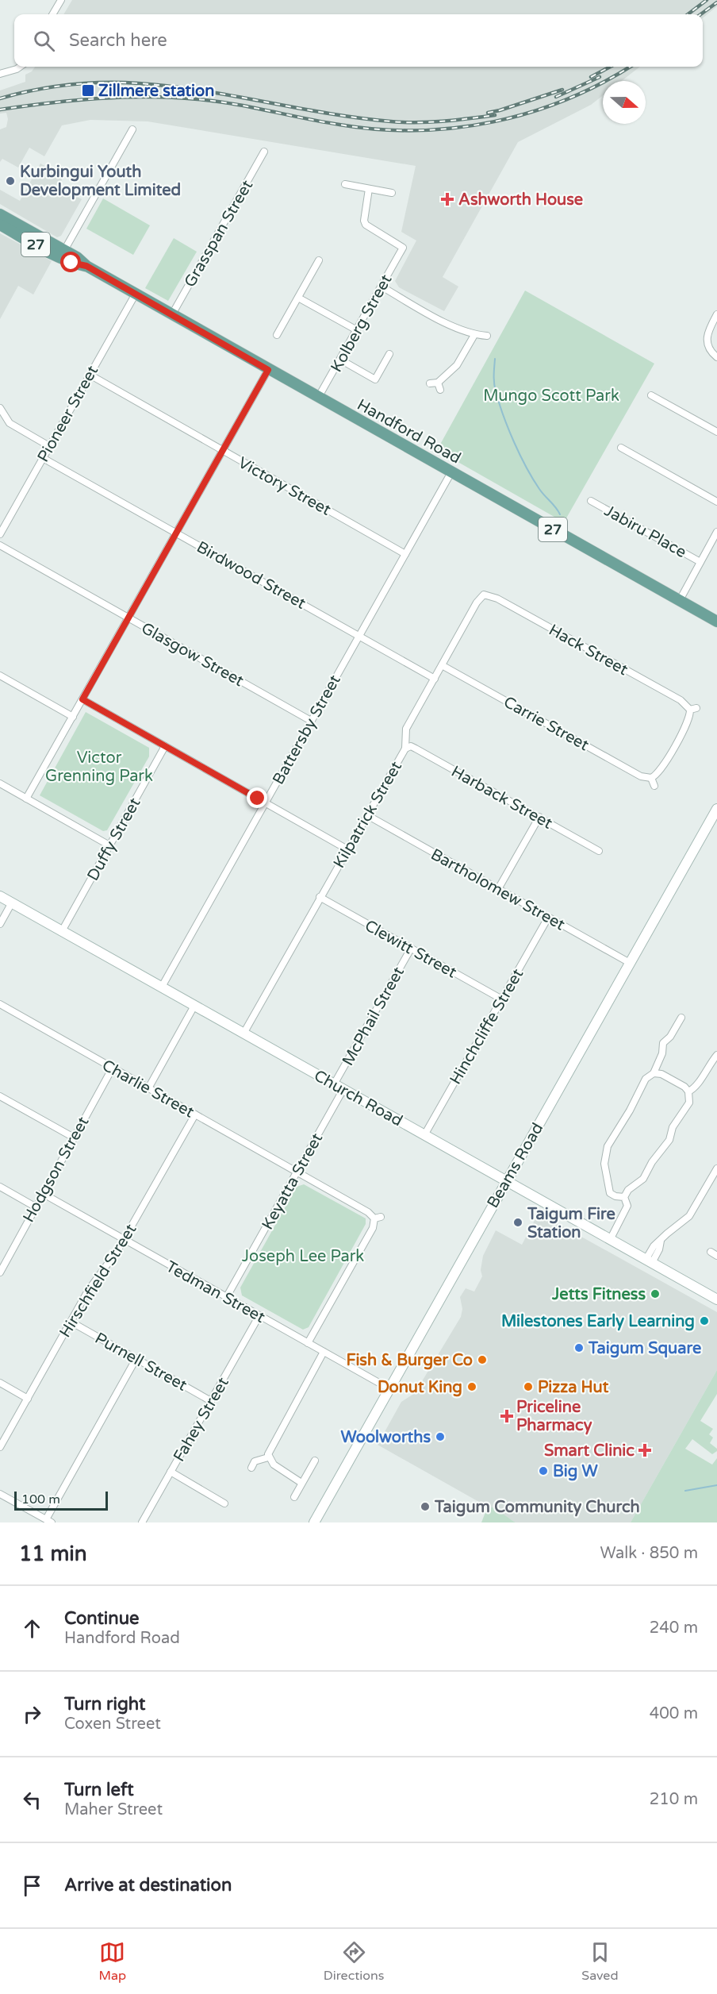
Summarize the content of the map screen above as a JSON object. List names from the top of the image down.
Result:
{
  "streets": {
    "main road": ["27", "Handford Road"],
    "street": [
      "Grasspan Street",
      "Kolberg Street",
      "Pioneer Street",
      "Victory Street",
      "Jabiru Place",
      "Birdwood Street",
      "Hack Street",
      "Glasgow Street",
      "Carrie Street",
      "Battersby Street",
      "Harback Street",
      "Kilpatrick Street",
      "Duffy Street",
      "Bartholomew Street",
      "Clewitt Street",
      "McPhail Street",
      "Hinchcliffe Street",
      "Charlie Street",
      "Church Road",
      "Beams Road",
      "Hodgson Street",
      "Keyatta Street",
      "Hirschfield Street",
      "Tedman Street",
      "Purnell Street",
      "Fahey Street"
    ]
  },
  "crossings": [
    ["Grasspan Street", "Handford Road"],
    ["Kolberg Street", "Handford Road"],
    ["Pioneer Street", "Handford Road"],
    ["Pioneer Street", "Victory Street"],
    ["Pioneer Street", "Birdwood Street"],
    ["Handford Road", "Battersby Street"],
    ["Victory Street", "Battersby Street"],
    ["Birdwood Street", "Battersby Street"],
    ["Birdwood Street", "Kilpatrick Street"],
    ["Hack Street", "Carrie Street"],
    ["Hack Street", "Kilpatrick Street"],
    ["Glasgow Street", "Battersby Street"],
    ["Carrie Street", "Kilpatrick Street"],
    ["Battersby Street", "Church Road"],
    ["Harback Street", "Kilpatrick Street"],
    ["Kilpatrick Street", "Bartholomew Street"],
    ["Kilpatrick Street", "Clewitt Street"],
    ["Kilpatrick Street", "Church Road"],
    ["Duffy Street", "Church Road"],
    ["Bartholomew Street", "Hinchcliffe Street"],
    ["Bartholomew Street", "Beams Road"],
    ["Clewitt Street", "McPhail Street"],
    ["Clewitt Street", "Hinchcliffe Street"],
    ["McPhail Street", "Church Road"],
    ["Hinchcliffe Street", "Church Road"],
    ["Charlie Street", "Hodgson Street"],
    ["Charlie Street", "Keyatta Street"],
    ["Charlie Street", "Hirschfield Street"],
    ["Charlie Street", "Tedman Street"],
    ["Church Road", "Beams Road"],
    ["Church Road", "Keyatta Street"],
    ["Beams Road", "Tedman Street"],
    ["Hodgson Street", "Tedman Street"],
    ["Keyatta Street", "Tedman Street"],
    ["Hirschfield Street", "Tedman Street"],
    ["Hirschfield Street", "Purnell Street"],
    ["Tedman Street", "Fahey Street"],
    ["Purnell Street", "Fahey Street"]
  ],
  "parks": ["Mungo Scott Park", "Victor Grenning Park", "Joseph Lee Park"],
  "places": {
    "transit": ["Zillmere station"],
    "other": [
      "Kurbingui Youth Development Limited",
      "Taigum Fire Station",
      "Jetts Fitness",
      "Milestones Early Learning",
      "Taigum Square",
      "Fish & Burger Co",
      "Donut King",
      "Pizza Hut",
      "Woolworths",
      "Big W",
      "Taigum Community Church"
    ],
    "health": ["Ashworth House", "Priceline Pharmacy", "Smart Clinic"]
  },
  "scale_bar": "100 m",
  "north": "right",
  "page": {
    "search": "Search here",
    "scale": "100 m",
    "heading": ["11 min", "Walk · 850 m"],
    "list": [
      ["Continue", "Handford Road", "240 m"],
      ["Turn right", "Coxen Street", "400 m"],
      ["Turn left", "Maher Street", "210 m"],
      "Arrive at destination"
    ],
    "nav": ["Map", "Directions", "Saved"]
  }
}
